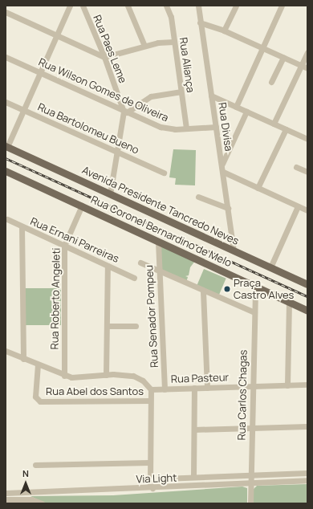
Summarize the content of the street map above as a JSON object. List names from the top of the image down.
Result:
{
  "streets": {
    "main road": ["Avenida Presidente Tancredo Neves", "Rua Coronel Bernardino de Melo"],
    "street": [
      "Rua Paes Leme",
      "Rua Aliança",
      "Rua Wilson Gomes de Oliveira",
      "Rua Divisa",
      "Rua Bartolomeu Bueno",
      "Rua Ernani Parreiras",
      "Rua Roberto Angeleti",
      "Rua Senador Pompeu",
      "Rua Pasteur",
      "Rua Abel dos Santos",
      "Rua Carlos Chagas",
      "Via Light"
    ]
  },
  "crossings": [
    ["Rua Paes Leme", "Rua Wilson Gomes de Oliveira"],
    ["Rua Paes Leme", "Rua Bartolomeu Bueno"],
    ["Rua Paes Leme", "Avenida Presidente Tancredo Neves"],
    ["Rua Aliança", "Rua Wilson Gomes de Oliveira"],
    ["Rua Wilson Gomes de Oliveira", "Rua Divisa"],
    ["Rua Divisa", "Avenida Presidente Tancredo Neves"],
    ["Rua Coronel Bernardino de Melo", "Rua Roberto Angeleti"],
    ["Rua Coronel Bernardino de Melo", "Rua Senador Pompeu"],
    ["Rua Coronel Bernardino de Melo", "Rua Carlos Chagas"],
    ["Rua Ernani Parreiras", "Rua Roberto Angeleti"],
    ["Rua Senador Pompeu", "Rua Pasteur"],
    ["Rua Pasteur", "Rua Carlos Chagas"],
    ["Rua Carlos Chagas", "Via Light"]
  ],
  "places": ["Praça Castro Alves"],
  "north": "top"
}
